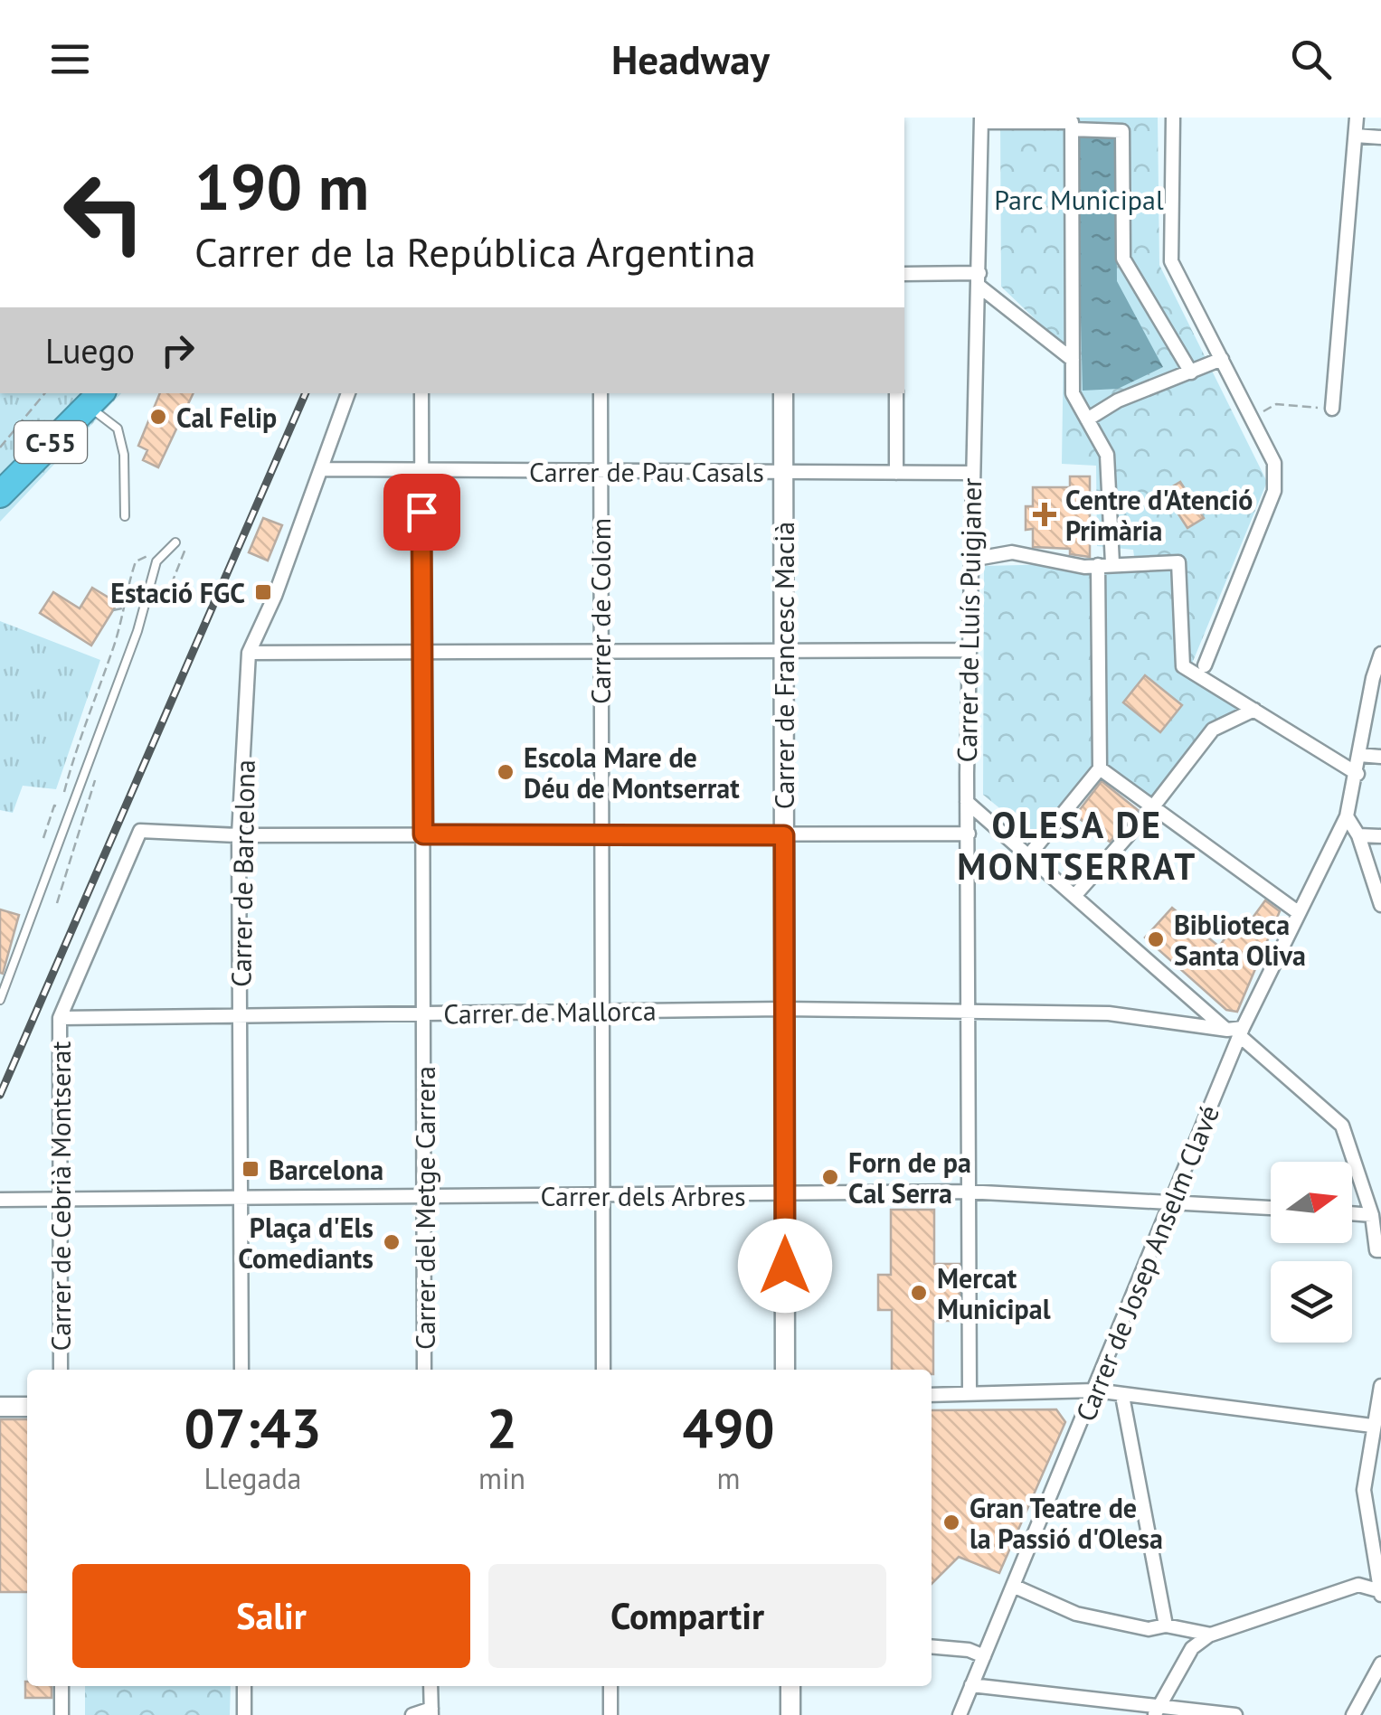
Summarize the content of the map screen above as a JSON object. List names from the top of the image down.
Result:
{
  "streets": {
    "highway": ["C-55"],
    "street": [
      "Carrer de Pau Casals",
      "Carrer de Colom",
      "Carrer de Lluís Puigjaner",
      "Carrer de Francesc Macià",
      "Carrer de Barcelona",
      "Carrer de Mallorca",
      "Carrer dels Arbres",
      "Carrer de Cebrià Montserat",
      "Carrer del Metge Carrera",
      "Carrer de Josep Anselm Clavé"
    ]
  },
  "crossings": [
    ["Carrer de Pau Casals", "Carrer de Colom"],
    ["Carrer de Pau Casals", "Carrer de Lluís Puigjaner"],
    ["Carrer de Pau Casals", "Carrer de Francesc Macià"],
    ["Carrer de Pau Casals", "Carrer de Barcelona"],
    ["Carrer de Pau Casals", "Carrer del Metge Carrera"],
    ["Carrer de Colom", "Carrer de Mallorca"],
    ["Carrer de Colom", "Carrer dels Arbres"],
    ["Carrer de Lluís Puigjaner", "Carrer de Mallorca"],
    ["Carrer de Lluís Puigjaner", "Carrer dels Arbres"],
    ["Carrer de Francesc Macià", "Carrer de Mallorca"],
    ["Carrer de Francesc Macià", "Carrer dels Arbres"],
    ["Carrer de Barcelona", "Carrer de Mallorca"],
    ["Carrer de Barcelona", "Carrer dels Arbres"],
    ["Carrer de Mallorca", "Carrer de Cebrià Montserat"],
    ["Carrer de Mallorca", "Carrer del Metge Carrera"],
    ["Carrer de Mallorca", "Carrer de Josep Anselm Clavé"],
    ["Carrer dels Arbres", "Carrer de Cebrià Montserat"],
    ["Carrer dels Arbres", "Carrer del Metge Carrera"],
    ["Carrer dels Arbres", "Carrer de Josep Anselm Clavé"]
  ],
  "districts": ["OLESA DE MONTSERRAT"],
  "parks": ["Parc Municipal"],
  "places": {
    "other": [
      "Cal Felip",
      "Escola Mare de Déu de Montserrat",
      "Biblioteca Santa Oliva",
      "Forn de pa Cal Serra",
      "Plaça d'Els Comediants",
      "Mercat Municipal",
      "Gran Teatre de la Passió d'Olesa"
    ],
    "health": ["Centre d'Atenció Primària"],
    "transit": ["Estació FGC", "Barcelona"]
  },
  "north": "right",
  "page": {
    "header": "Headway",
    "turn": ["190 m", "Carrer de la República Argentina"],
    "then": "Luego",
    "eta": [
      "07:43",
      "Llegada",
      "2",
      "min",
      "490",
      "m"
    ],
    "buttons": ["Salir", "Compartir"]
  }
}
